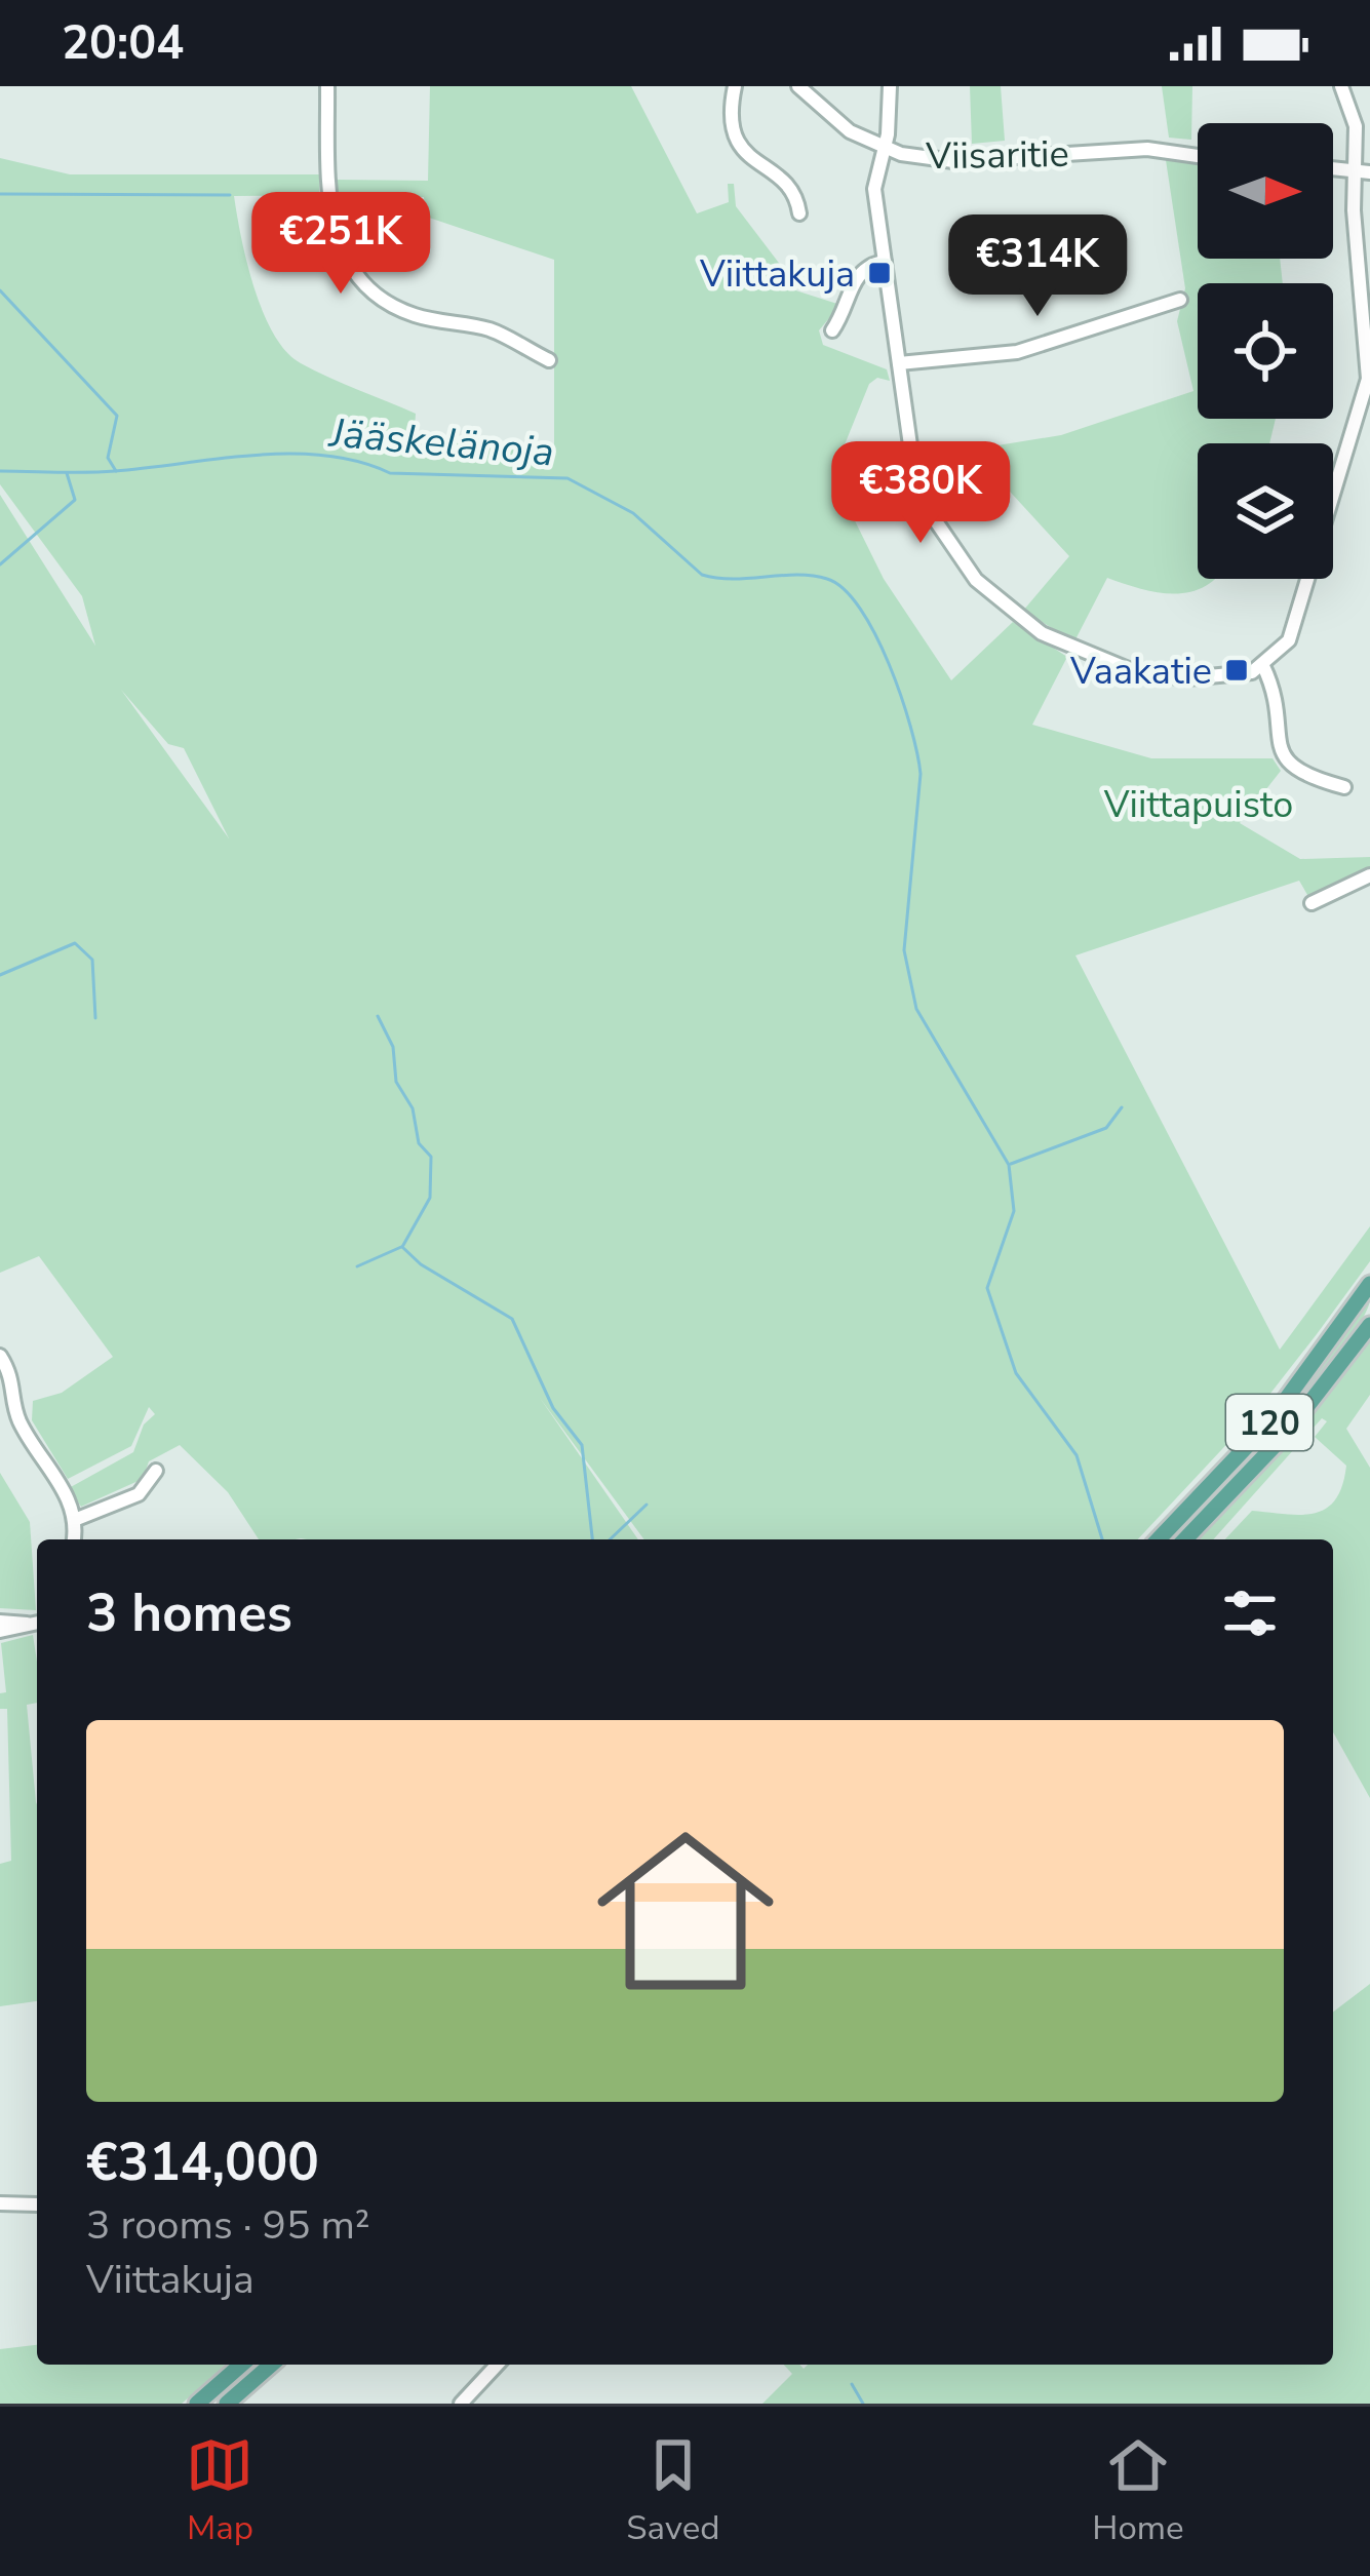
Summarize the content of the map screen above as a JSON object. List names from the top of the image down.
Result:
{
  "streets": {
    "main road": ["120"],
    "street": ["Viisaritie"]
  },
  "water": ["Jääskelänoja"],
  "parks": ["Viittapuisto"],
  "places": {
    "transit": ["Viittakuja", "Vaakatie"]
  },
  "north": "right",
  "page": {
    "status": "20:04",
    "price": ["€251K", "€314K", "€380K"],
    "heading": "3 homes",
    "list": [
      {
        "name": "€314,000",
        "note": "3 rooms · 95 m² · Viittakuja"
      }
    ],
    "tabs": ["Map", "Saved", "Home"]
  }
}
